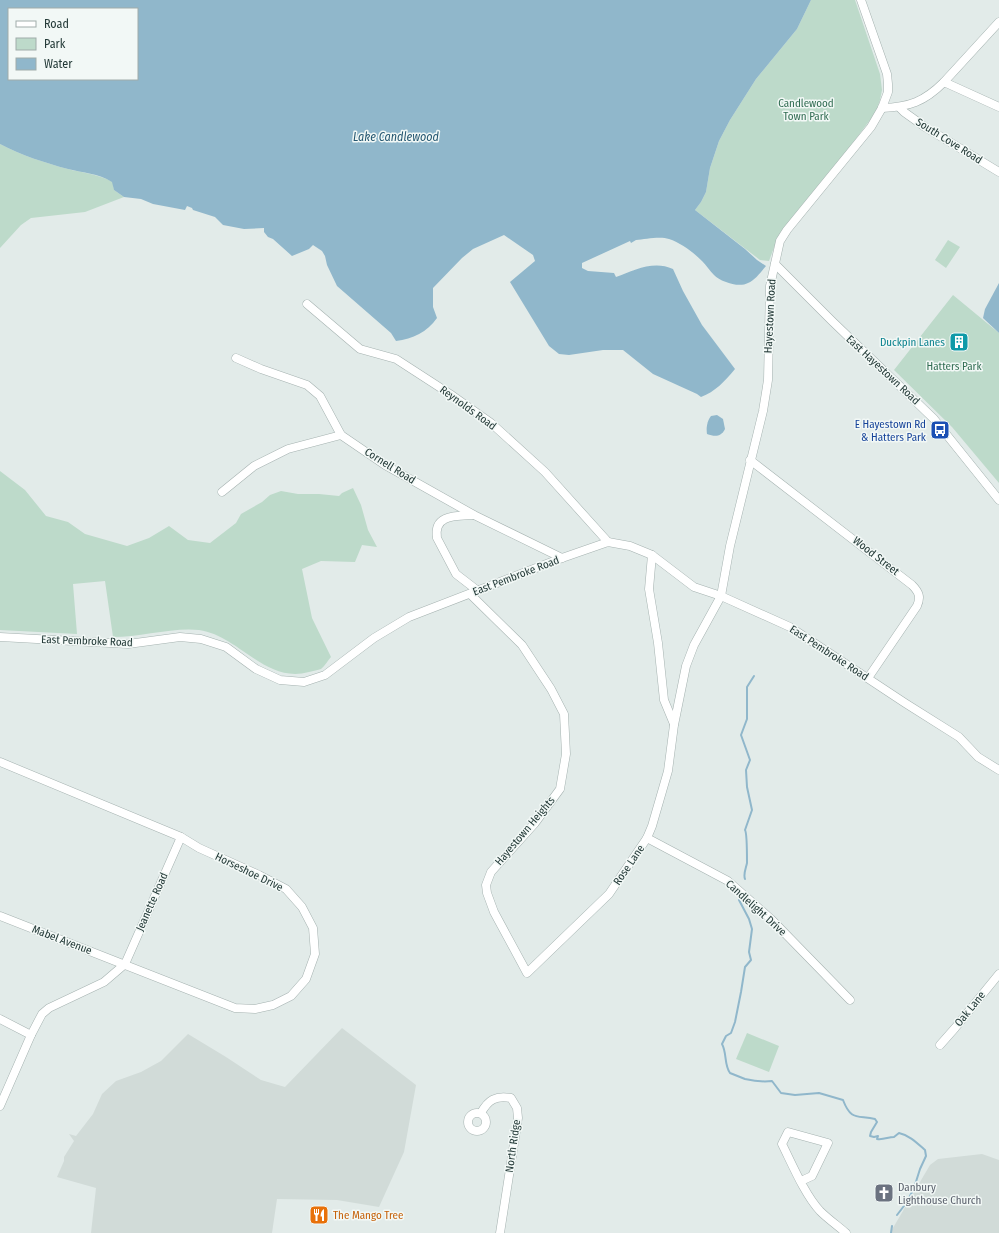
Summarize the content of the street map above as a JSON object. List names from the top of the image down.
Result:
{
  "streets": {
    "street": [
      "South Cove Road",
      "Hayestown Road",
      "East Hayestown Road",
      "Reynolds Road",
      "Cornell Road",
      "Wood Street",
      "East Pembroke Road",
      "Hayestown Heights",
      "Rose Lane",
      "Horseshoe Drive",
      "Jeanette Road",
      "Candlelight Drive",
      "Mabel Avenue",
      "Oak Lane",
      "North Ridge"
    ]
  },
  "crossings": [
    ["Hayestown Road", "East Hayestown Road"],
    ["Hayestown Road", "Wood Street"],
    ["Hayestown Road", "East Pembroke Road"],
    ["Hayestown Road", "Rose Lane"],
    ["Reynolds Road", "East Pembroke Road"],
    ["Cornell Road", "East Pembroke Road"],
    ["Cornell Road", "Hayestown Heights"],
    ["Wood Street", "East Pembroke Road"],
    ["East Pembroke Road", "Hayestown Heights"],
    ["East Pembroke Road", "Rose Lane"],
    ["Hayestown Heights", "Rose Lane"],
    ["Rose Lane", "Candlelight Drive"],
    ["Horseshoe Drive", "Jeanette Road"],
    ["Horseshoe Drive", "Mabel Avenue"],
    ["Jeanette Road", "Mabel Avenue"]
  ],
  "water": ["Lake Candlewood"],
  "parks": ["Candlewood Town Park", "Hatters Park"],
  "places": {
    "building": ["Duckpin Lanes"],
    "bus stop": ["E Hayestown Rd & Hatters Park"],
    "church": ["Danbury Lighthouse Church"],
    "restaurant": ["The Mango Tree"]
  },
  "legend": ["Road", "Park", "Water"]
}
